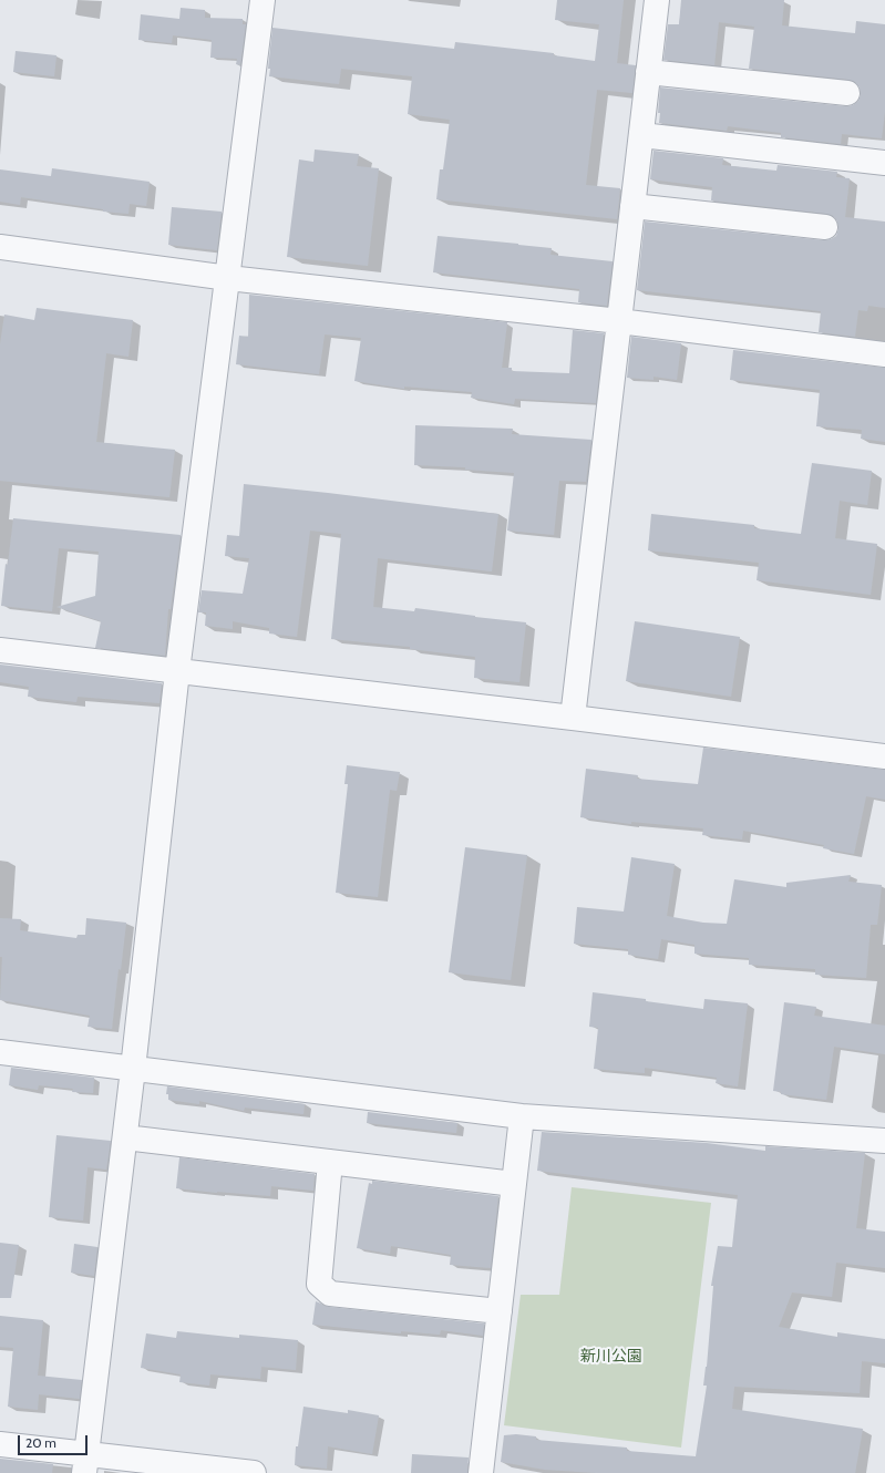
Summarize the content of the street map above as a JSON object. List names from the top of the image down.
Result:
{
  "parks": ["新川公園"],
  "scale_bar": "20 m"
}
